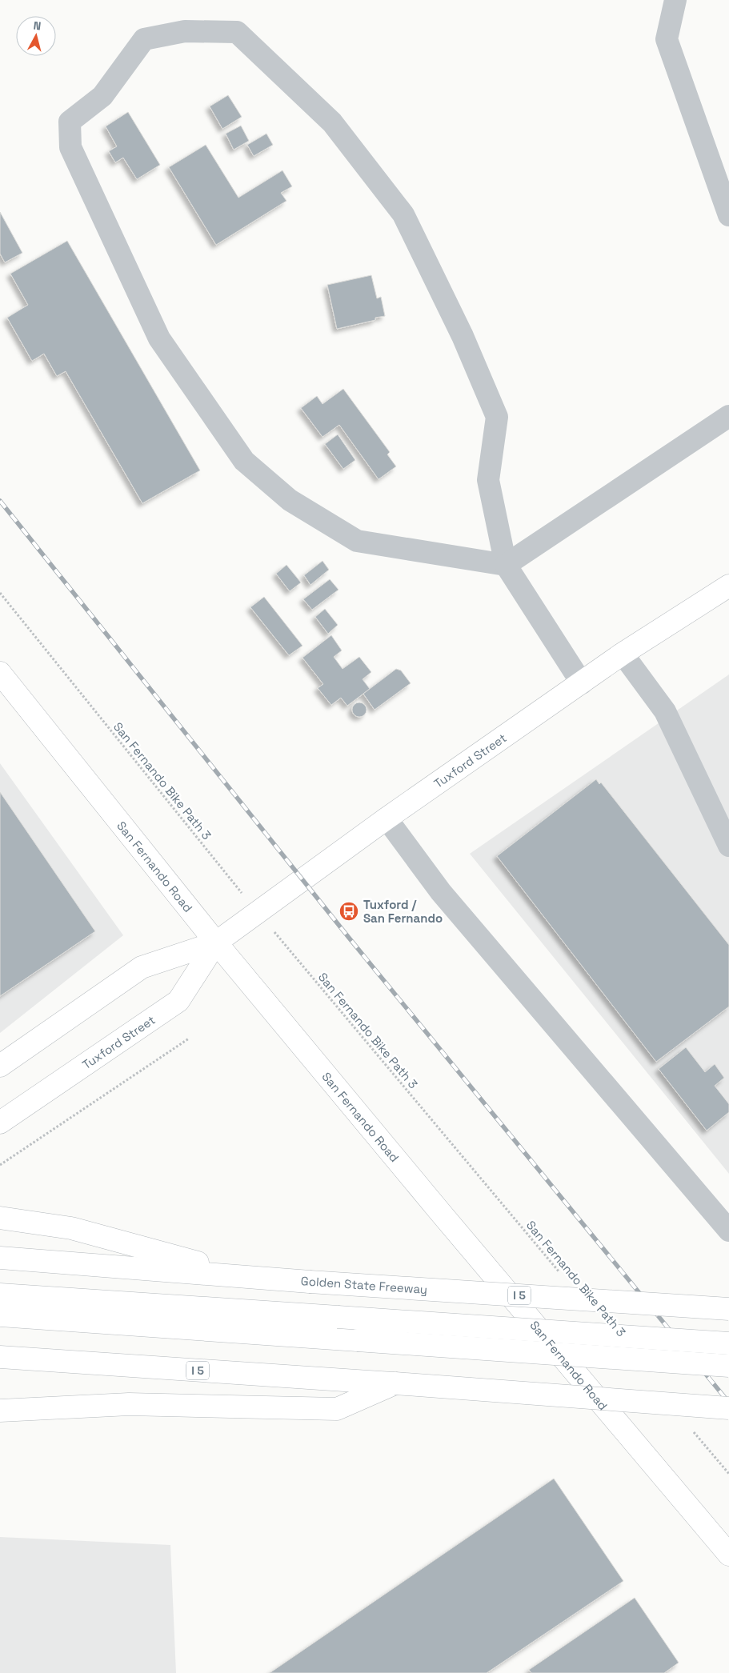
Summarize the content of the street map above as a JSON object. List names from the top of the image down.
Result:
{
  "streets": {
    "main road": [
      "Tuxford Street",
      "San Fernando Road",
      "Golden State Freeway",
      "I 5"
    ],
    "path": ["San Fernando Bike Path 3"]
  },
  "crossings": [
    ["Tuxford Street", "San Fernando Bike Path 3"],
    ["Tuxford Street", "San Fernando Road"]
  ],
  "places": {
    "bus stop": ["Tuxford / San Fernando"]
  },
  "north": "top"
}
